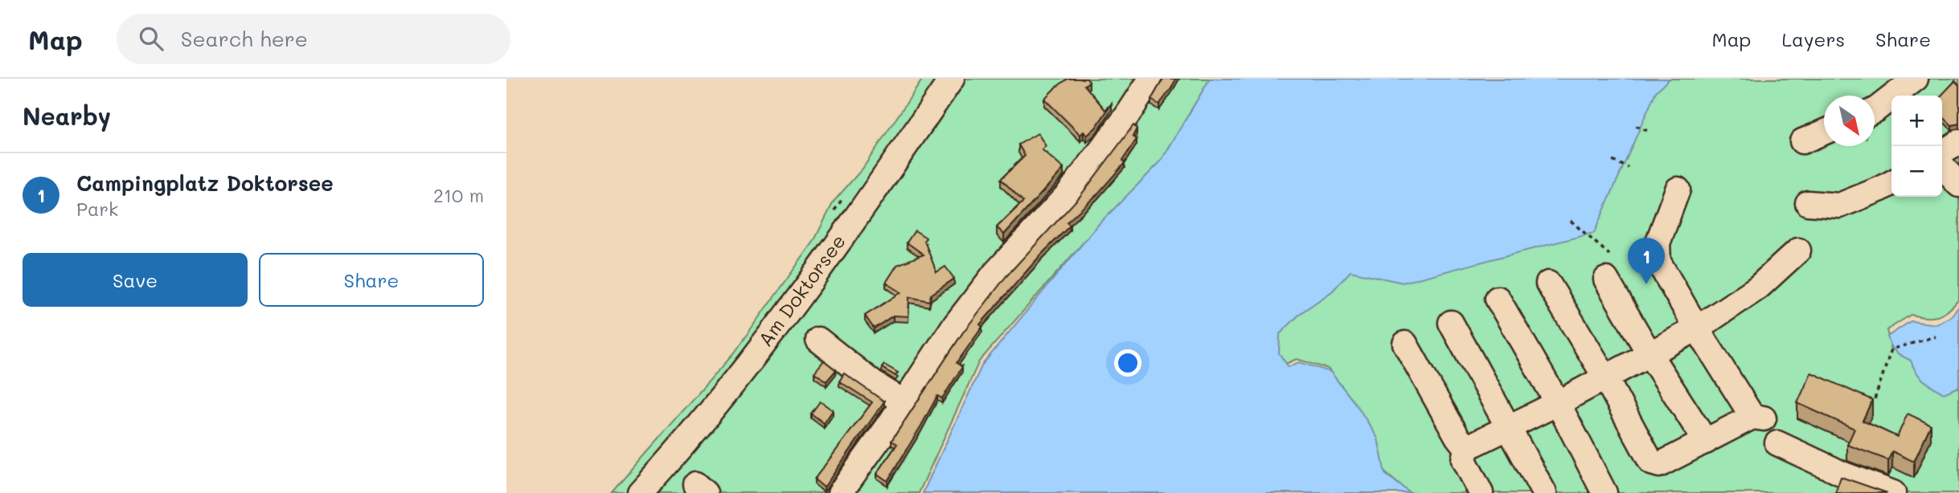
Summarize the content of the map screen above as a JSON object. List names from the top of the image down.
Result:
{
  "streets": {
    "street": ["Am Doktorsee"]
  },
  "north": "bottom right",
  "page": {
    "header": "Map",
    "search": "Search here",
    "nav": ["Map", "Layers", "Share"],
    "heading": "Nearby",
    "map_buttons": ["+", "−"],
    "list": [
      {
        "mark": "1",
        "name": "Campingplatz Doktorsee",
        "note": "Park",
        "value": "210 m"
      }
    ],
    "buttons": ["Save", "Share"],
    "pins": "1"
  }
}
